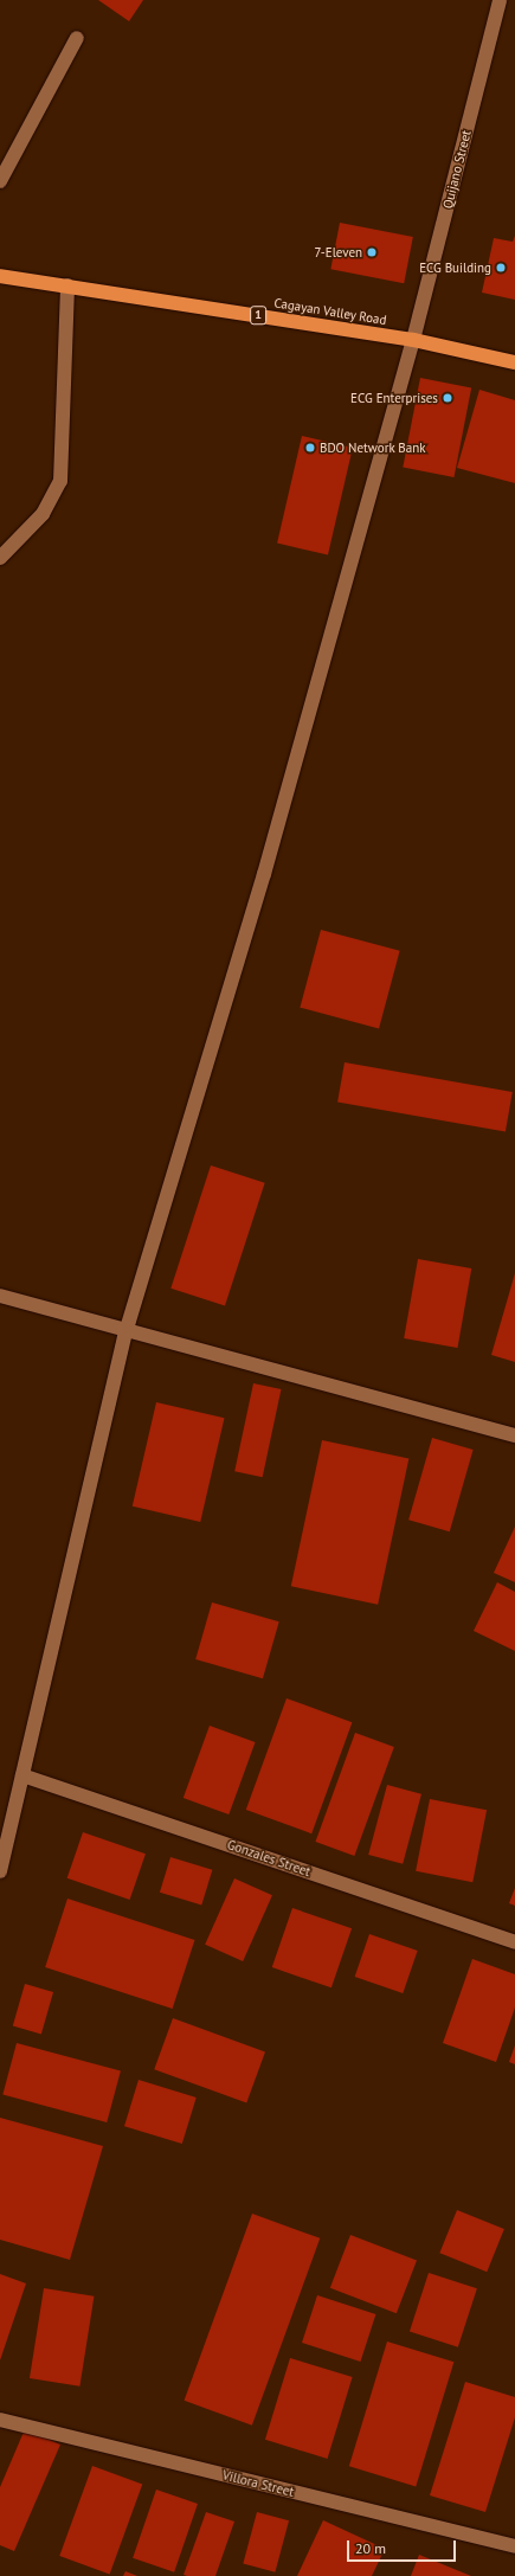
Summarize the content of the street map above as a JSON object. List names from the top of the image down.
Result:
{
  "streets": {
    "highway": ["Cagayan Valley Road", "1"],
    "street": ["Quijano Street", "Gonzales Street", "Villora Street"]
  },
  "crossings": [
    ["Quijano Street", "Cagayan Valley Road"],
    ["Quijano Street", "Gonzales Street"]
  ],
  "places": [
    "7-Eleven",
    "ECG Building",
    "ECG Enterprises",
    "BDO Network Bank"
  ],
  "scale_bar": "20 m"
}
